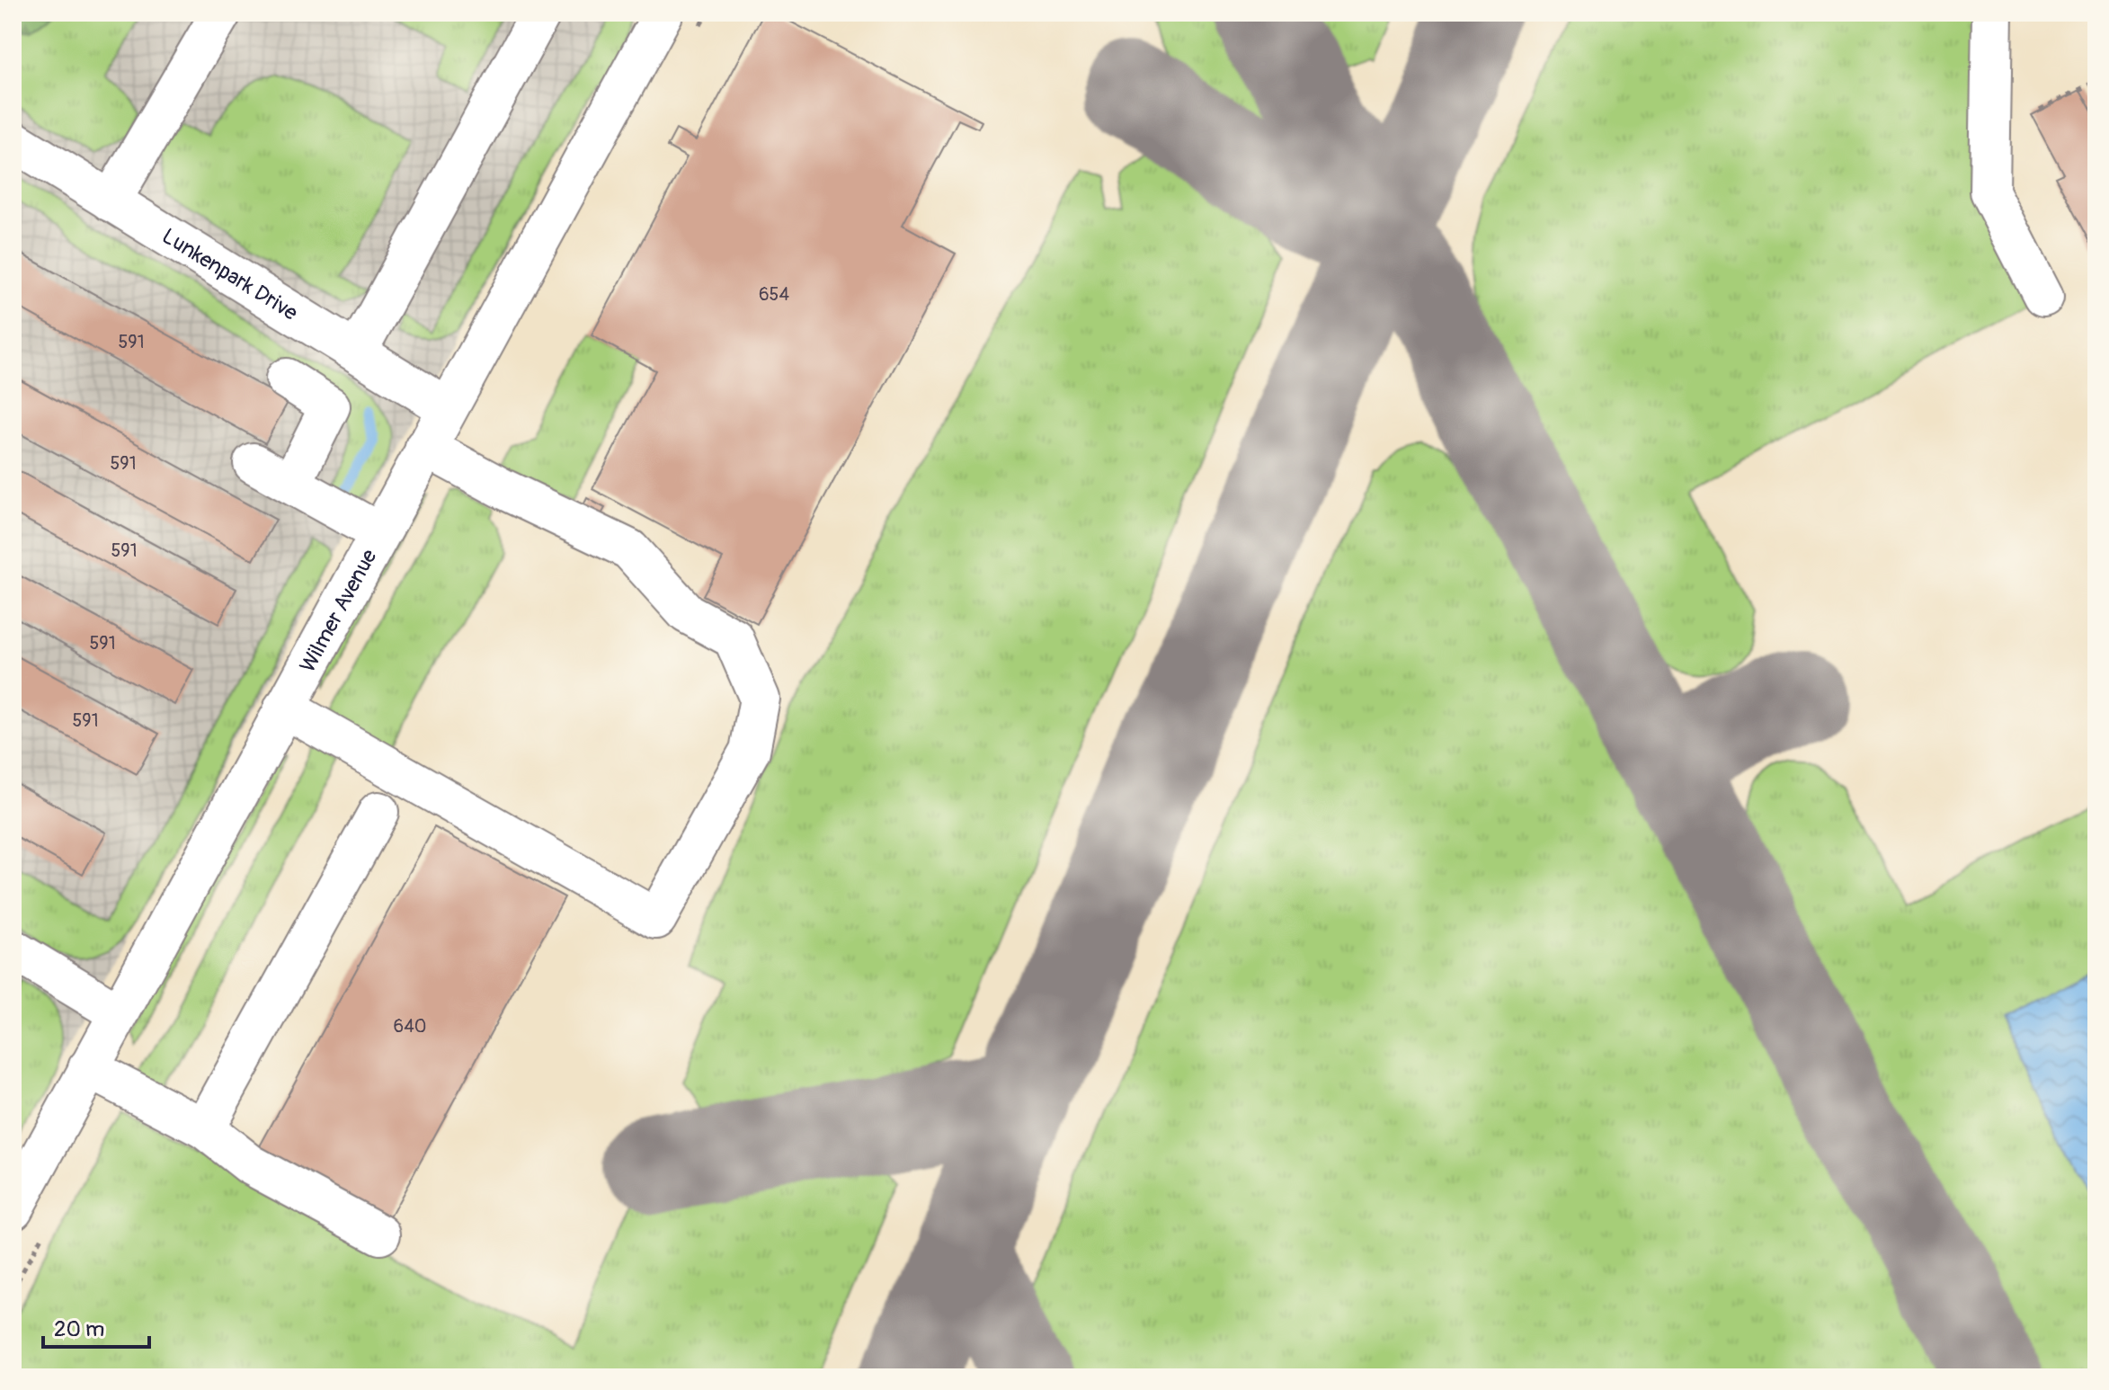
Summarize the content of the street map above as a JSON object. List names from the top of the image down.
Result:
{
  "streets": {
    "street": ["Lunkenpark Drive", "Wilmer Avenue"]
  },
  "crossings": [
    ["Lunkenpark Drive", "Wilmer Avenue"]
  ],
  "house_numbers": [
    "654",
    "591",
    "591",
    "591",
    "591",
    "591",
    "640"
  ],
  "scale_bar": "20 m"
}
